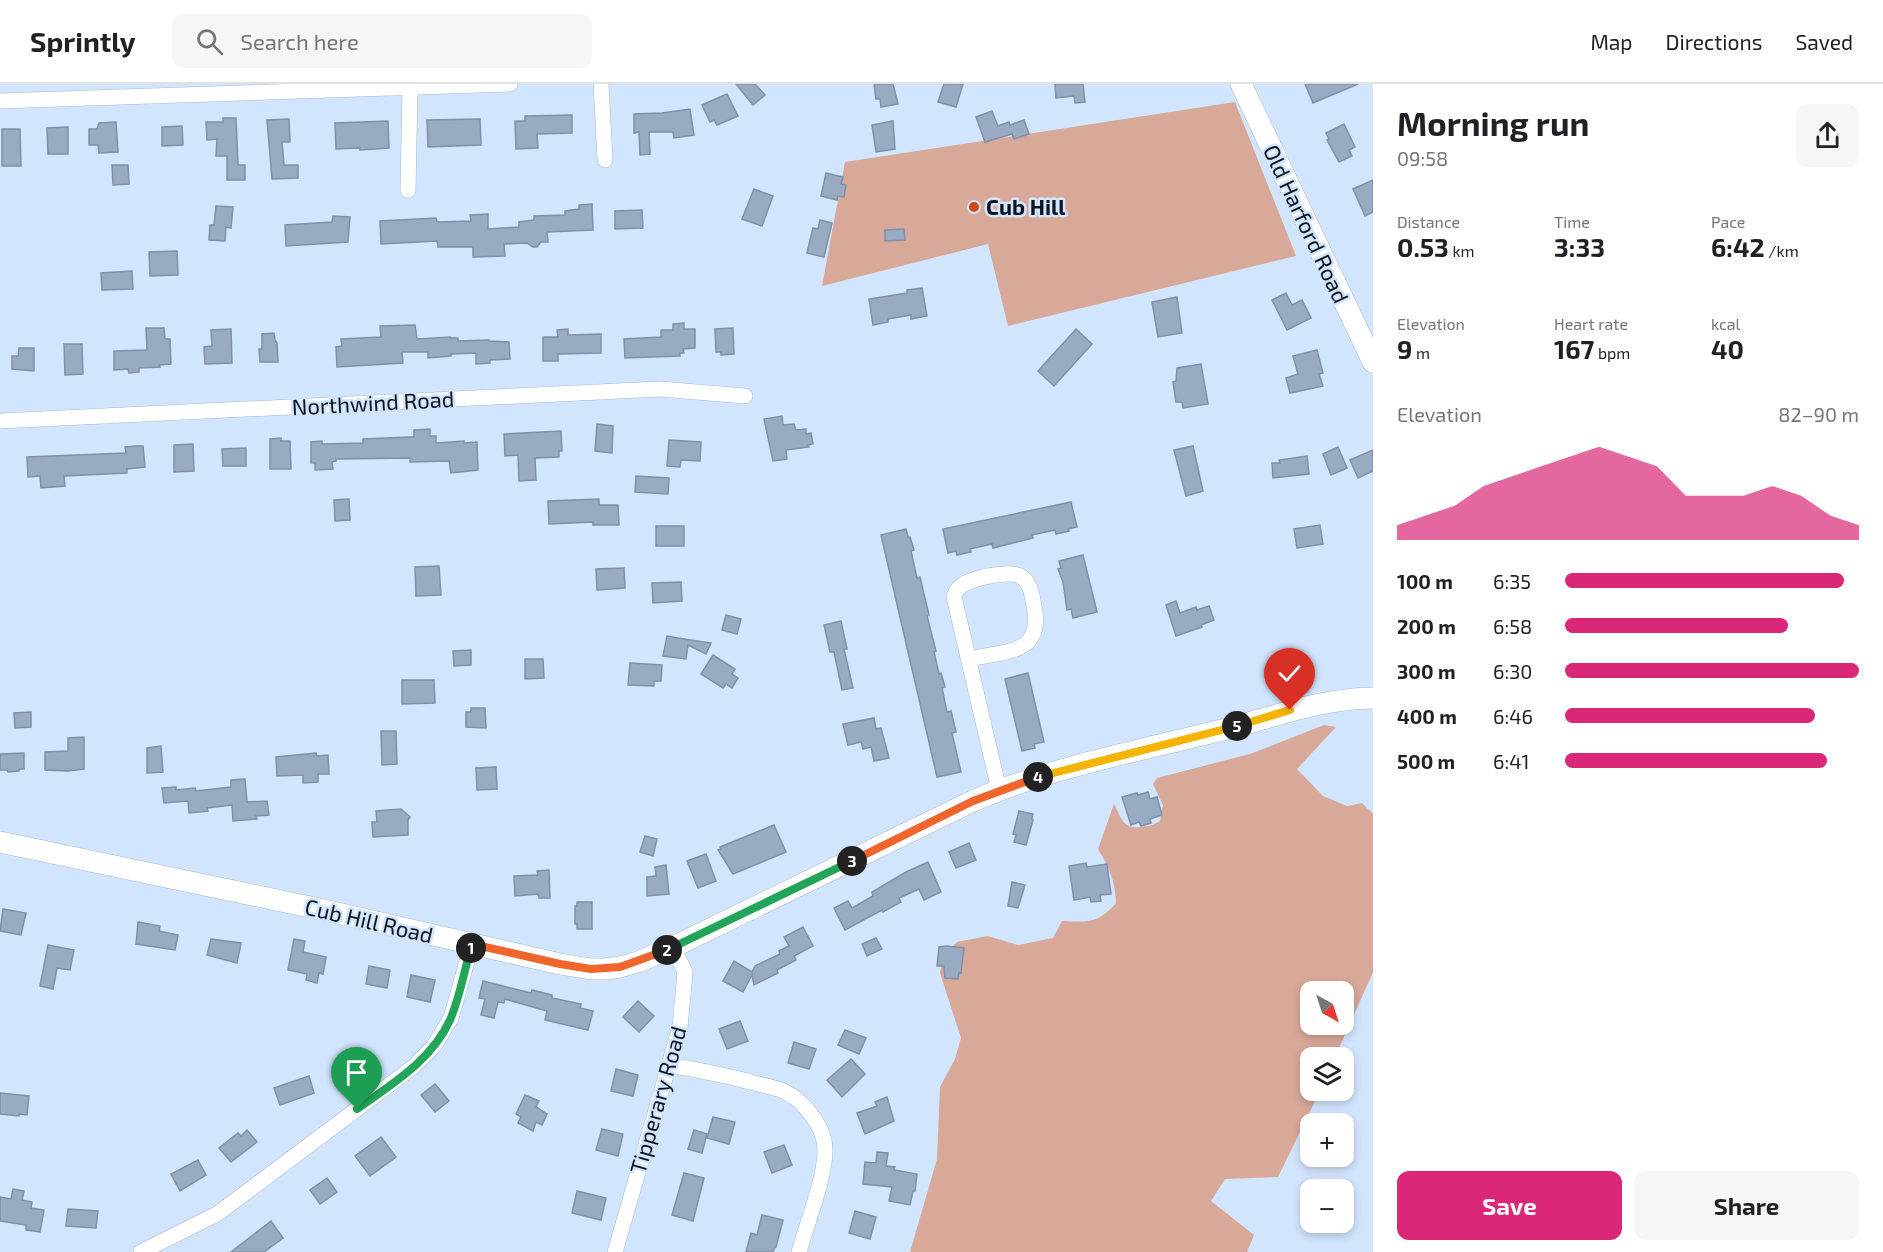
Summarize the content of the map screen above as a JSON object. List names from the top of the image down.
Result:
{
  "streets": {
    "street": [
      "Old Harford Road",
      "Northwind Road",
      "Cub Hill Road",
      "Tipperary Road"
    ]
  },
  "crossings": [
    ["Cub Hill Road", "Tipperary Road"]
  ],
  "places": ["Cub Hill"],
  "north": "bottom right",
  "page": {
    "header": "Sprintly",
    "search": "Search here",
    "nav": ["Map", "Directions", "Saved"],
    "heading": ["Morning run", "09:58"],
    "stats": [
      ["Distance", "0.53 km"],
      ["Time", "3:33"],
      ["Pace", "6:42 /km"],
      ["Elevation", "9 m"],
      ["Heart rate", "167 bpm"],
      ["kcal", "40"]
    ],
    "chart": ["Elevation", "82–90 m"],
    "list": [
      {
        "name": "100 m",
        "note": "6:35"
      },
      {
        "name": "200 m",
        "note": "6:58"
      },
      {
        "name": "300 m",
        "note": "6:30"
      },
      {
        "name": "400 m",
        "note": "6:46"
      },
      {
        "name": "500 m",
        "note": "6:41"
      }
    ],
    "pins": [
      "5",
      "4",
      "3",
      "1",
      "2"
    ],
    "map_buttons": ["+", "−"],
    "buttons": ["Save", "Share"]
  }
}
